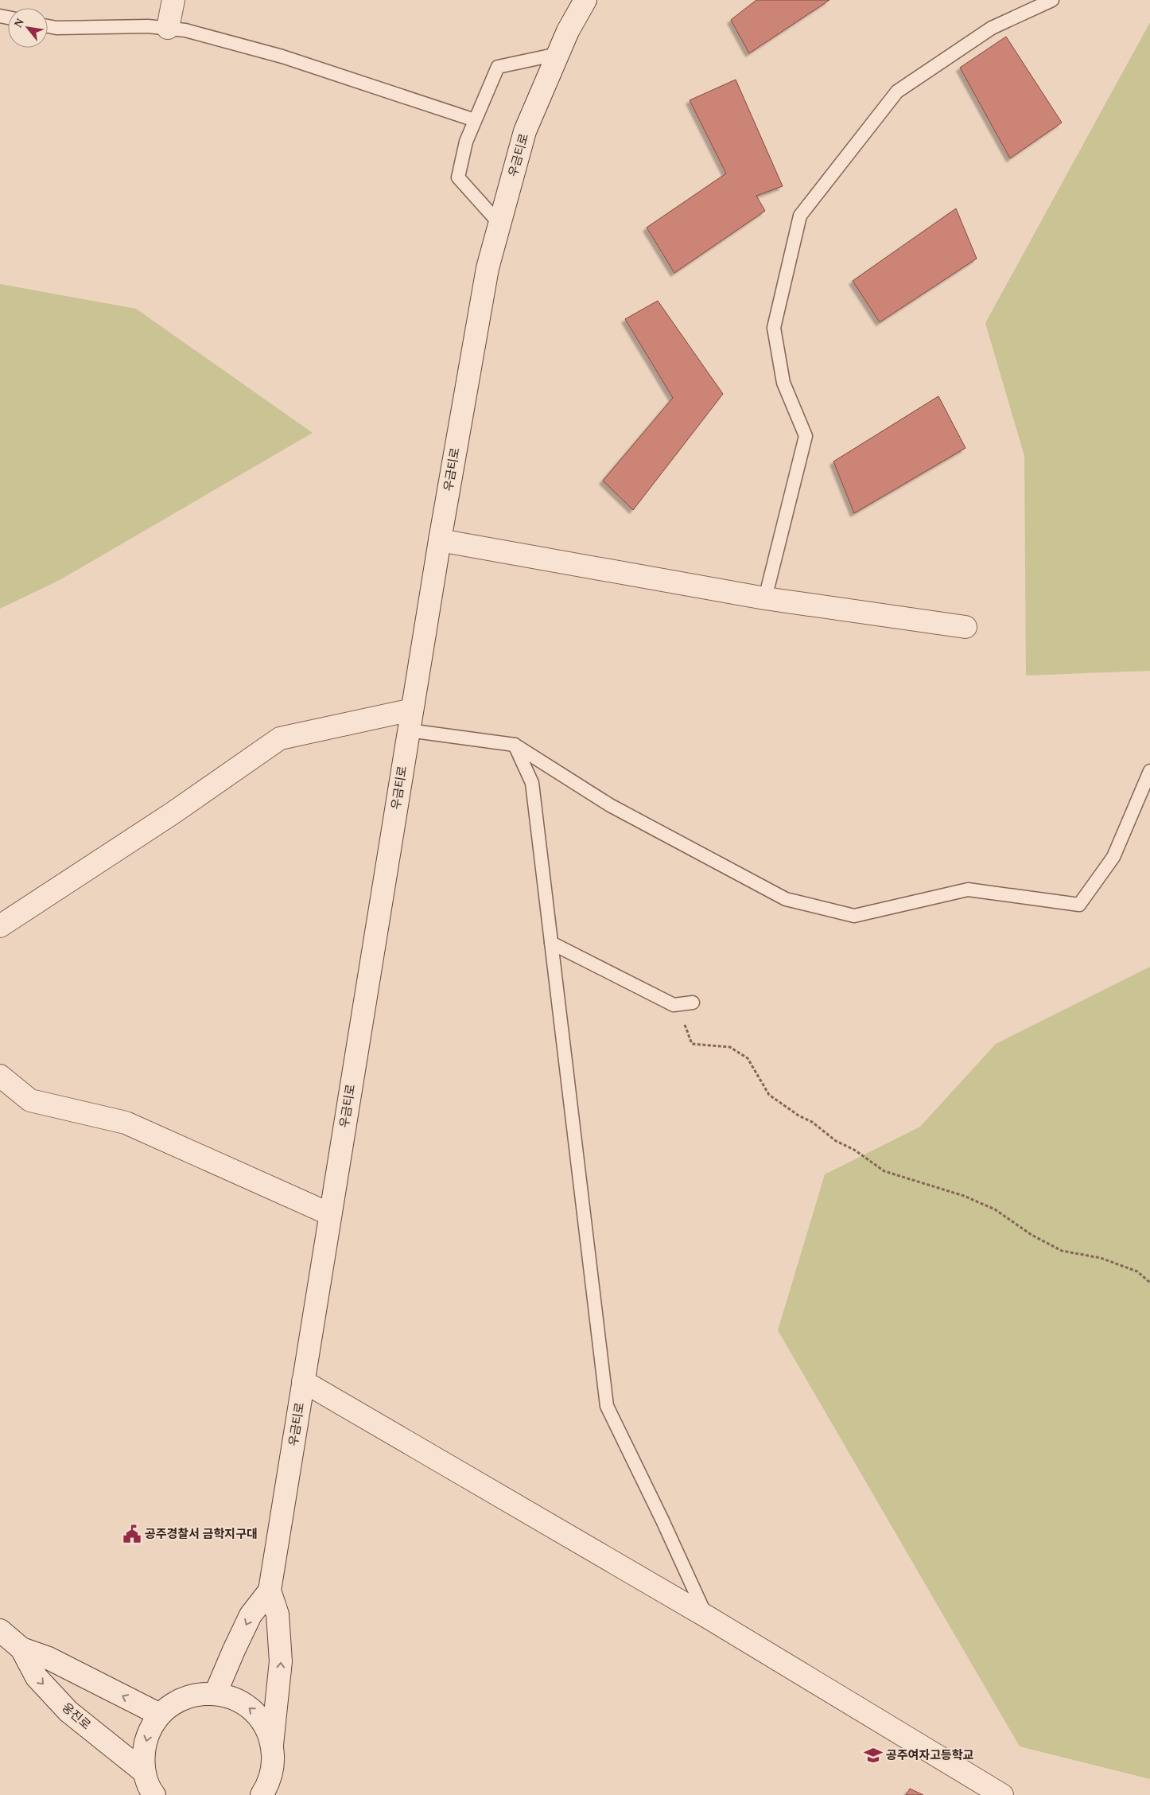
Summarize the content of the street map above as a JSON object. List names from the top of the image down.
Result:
{
  "streets": {
    "main road": ["우금티로", "웅진로"]
  },
  "places": {
    "public building": ["공주경찰서 금학지구대"],
    "school or university": ["공주여자고등학교"]
  },
  "north": "top left"
}
